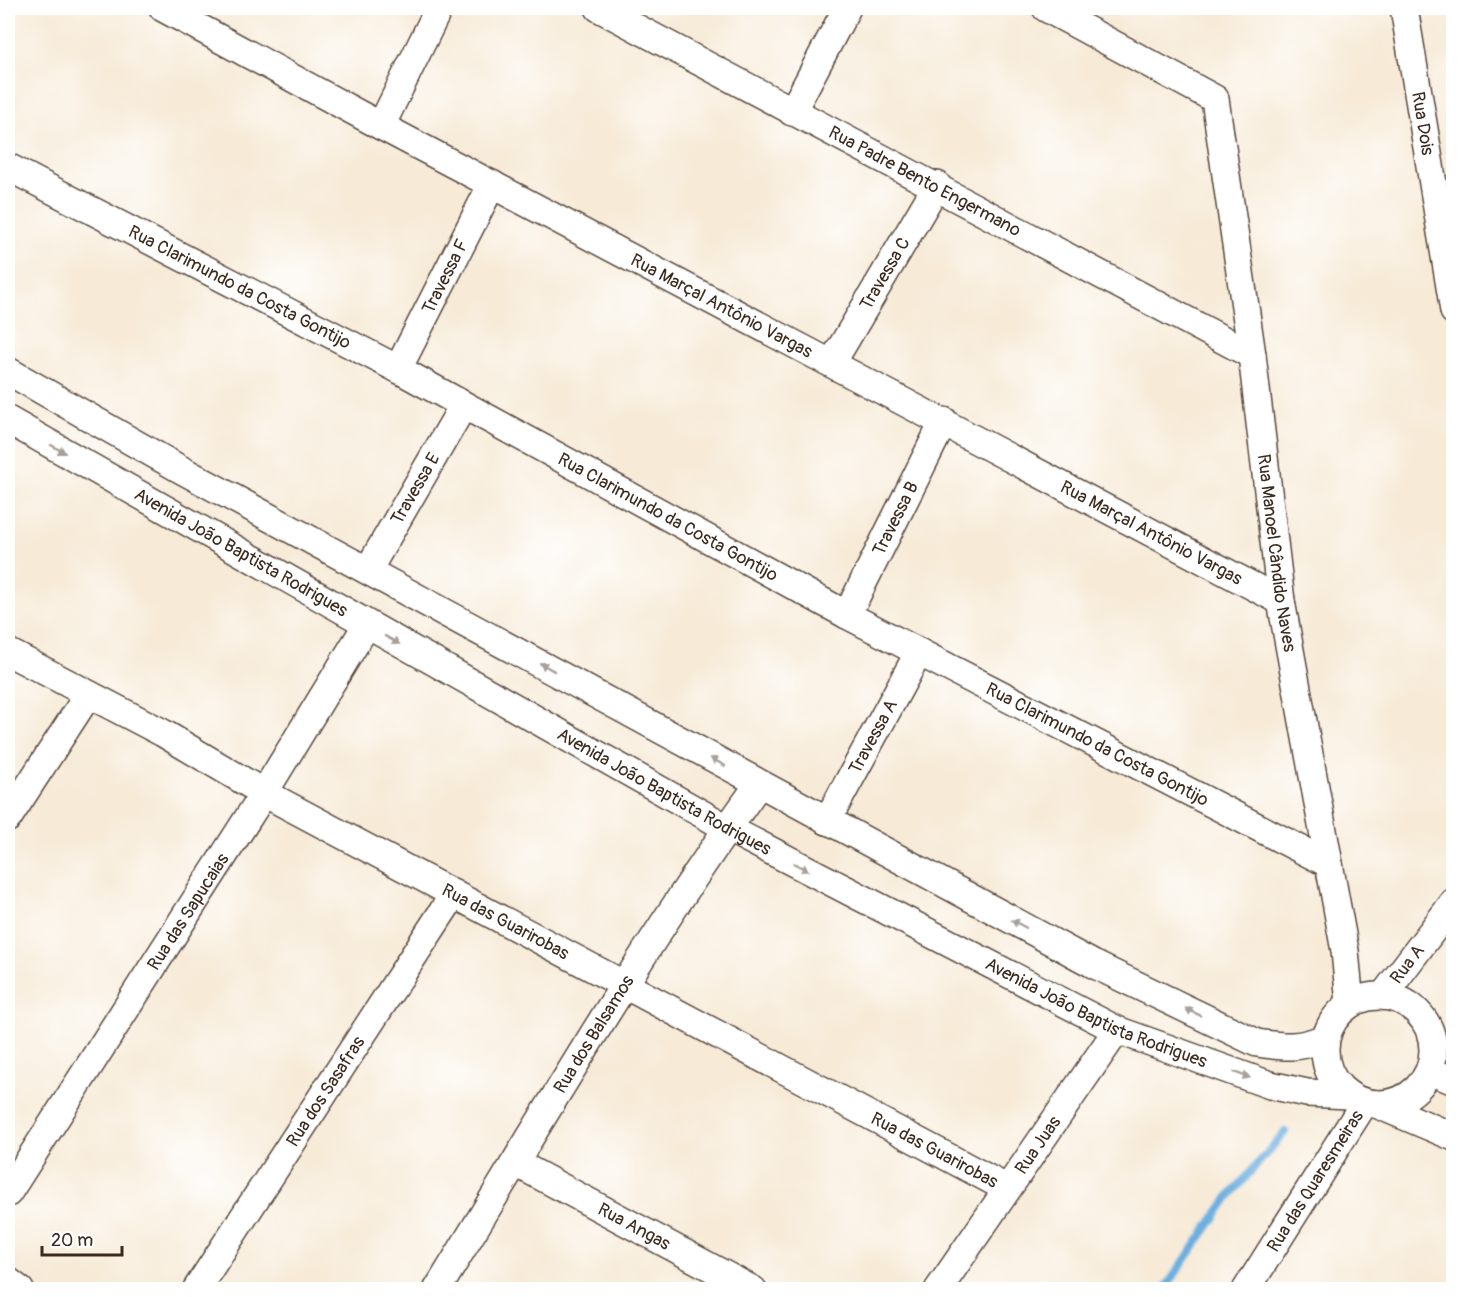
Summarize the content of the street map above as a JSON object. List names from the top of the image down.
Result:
{
  "streets": {
    "street": [
      "Rua Dois",
      "Rua Padre Bento Engermano",
      "Travessa C",
      "Travessa F",
      "Rua Clarimundo da Costa Gontijo",
      "Rua Marçal Antônio Vargas",
      "Travessa E",
      "Travessa B",
      "Rua Manoel Cândido Naves",
      "Avenida João Baptista Rodrigues",
      "Travessa A",
      "Rua das Sapucaias",
      "Rua das Guarirobas",
      "Rua A",
      "Rua dos Balsamos",
      "Rua dos Sasafras",
      "Rua Juas",
      "Rua das Quaresmeiras",
      "Rua Angas"
    ]
  },
  "crossings": [
    ["Rua Padre Bento Engermano", "Travessa C"],
    ["Rua Padre Bento Engermano", "Rua Manoel Cândido Naves"],
    ["Travessa C", "Rua Marçal Antônio Vargas"],
    ["Travessa F", "Rua Clarimundo da Costa Gontijo"],
    ["Travessa F", "Rua Marçal Antônio Vargas"],
    ["Rua Clarimundo da Costa Gontijo", "Travessa E"],
    ["Rua Clarimundo da Costa Gontijo", "Travessa B"],
    ["Rua Clarimundo da Costa Gontijo", "Rua Manoel Cândido Naves"],
    ["Rua Clarimundo da Costa Gontijo", "Travessa A"],
    ["Rua Marçal Antônio Vargas", "Travessa B"],
    ["Rua Marçal Antônio Vargas", "Rua Manoel Cândido Naves"],
    ["Rua Manoel Cândido Naves", "Avenida João Baptista Rodrigues"],
    ["Rua Manoel Cândido Naves", "Rua A"],
    ["Rua Manoel Cândido Naves", "Rua das Quaresmeiras"],
    ["Avenida João Baptista Rodrigues", "Rua das Sapucaias"],
    ["Avenida João Baptista Rodrigues", "Rua A"],
    ["Avenida João Baptista Rodrigues", "Rua dos Balsamos"],
    ["Avenida João Baptista Rodrigues", "Rua Juas"],
    ["Avenida João Baptista Rodrigues", "Rua das Quaresmeiras"],
    ["Rua das Sapucaias", "Rua das Guarirobas"],
    ["Rua das Guarirobas", "Rua dos Balsamos"],
    ["Rua das Guarirobas", "Rua dos Sasafras"],
    ["Rua das Guarirobas", "Rua Juas"],
    ["Rua A", "Rua das Quaresmeiras"],
    ["Rua dos Balsamos", "Rua Angas"]
  ],
  "scale_bar": "20 m"
}
